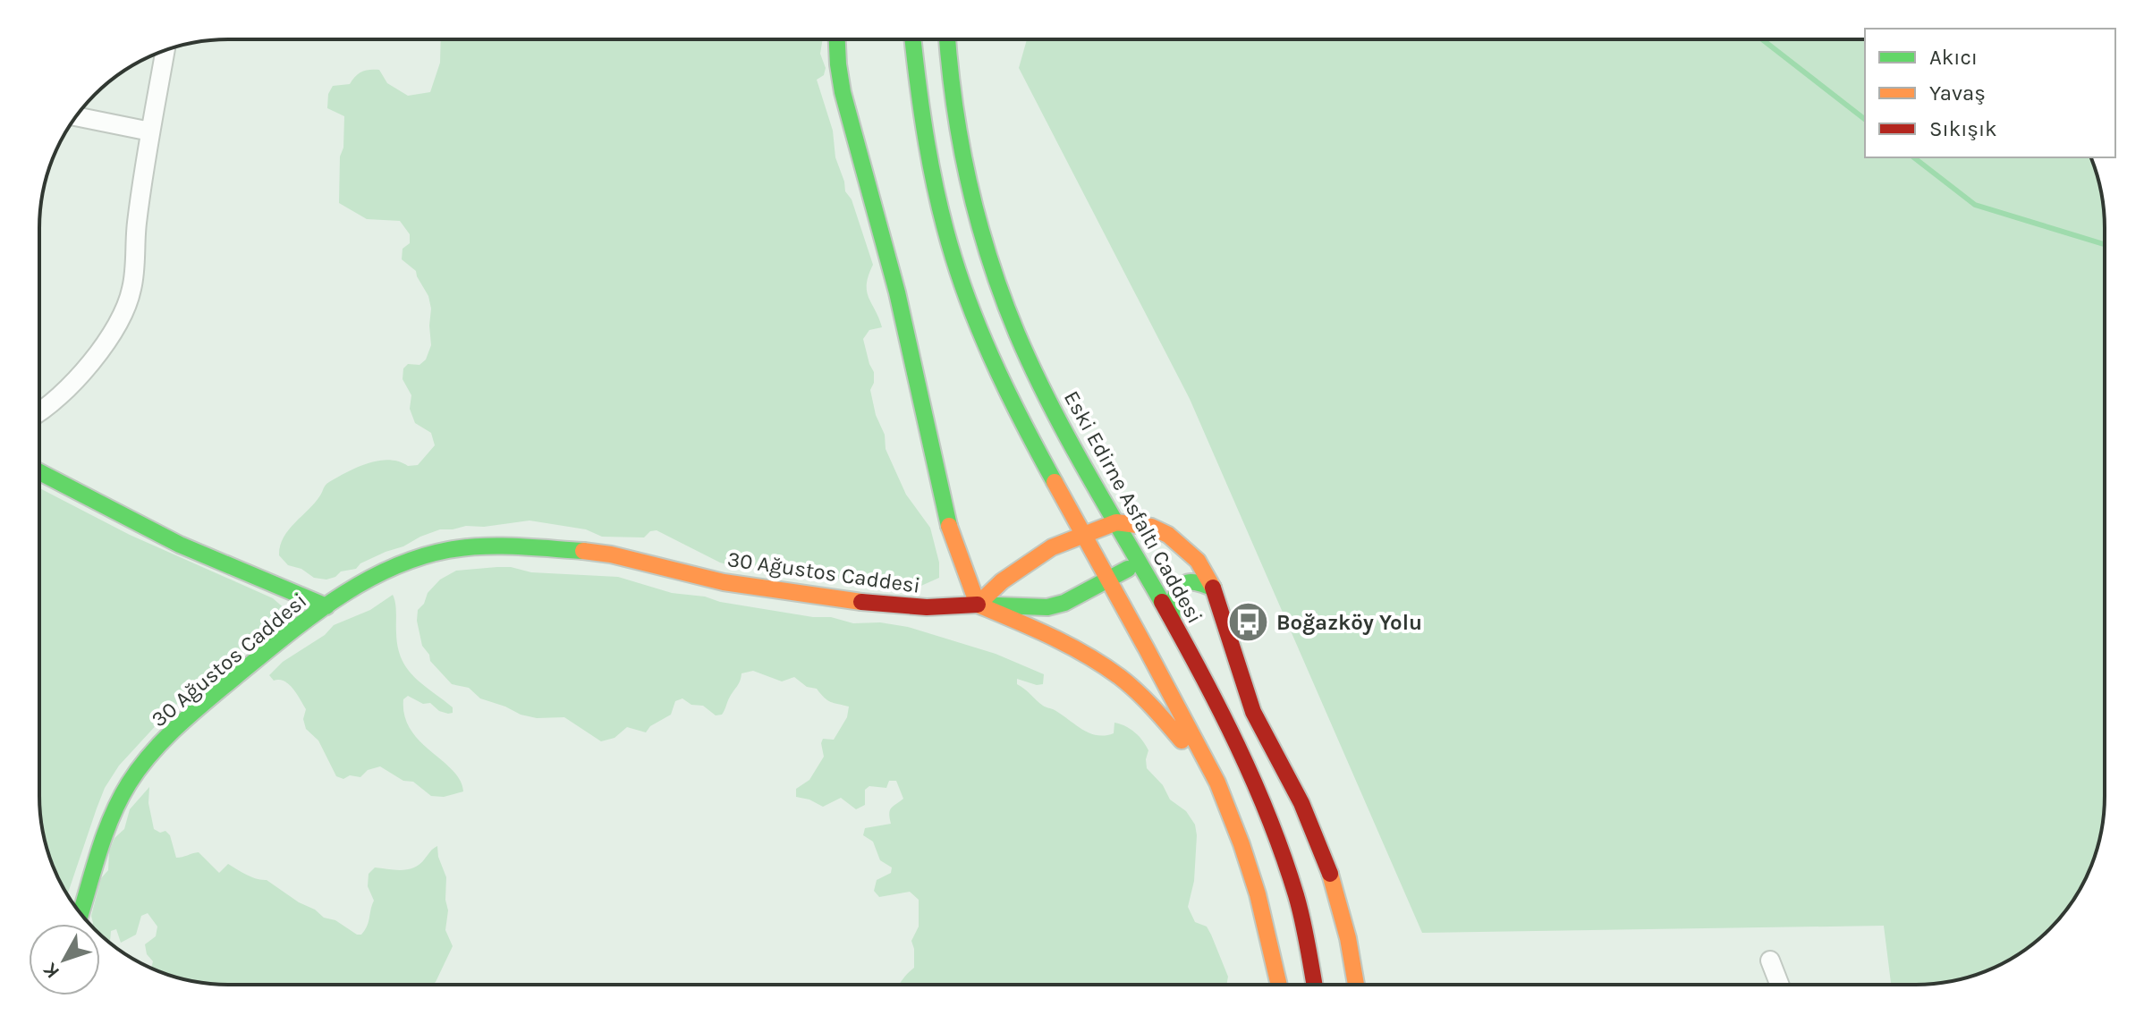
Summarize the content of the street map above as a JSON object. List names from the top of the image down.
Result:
{
  "streets": {
    "main road": ["Eski Edirne Asfaltı Caddesi", "30 Ağustos Caddesi"]
  },
  "crossings": [
    ["Eski Edirne Asfaltı Caddesi", "30 Ağustos Caddesi"]
  ],
  "places": {
    "bus stop": ["Boğazköy Yolu"]
  },
  "legend": ["Akıcı", "Yavaş", "Sıkışık"],
  "north": "bottom left"
}
